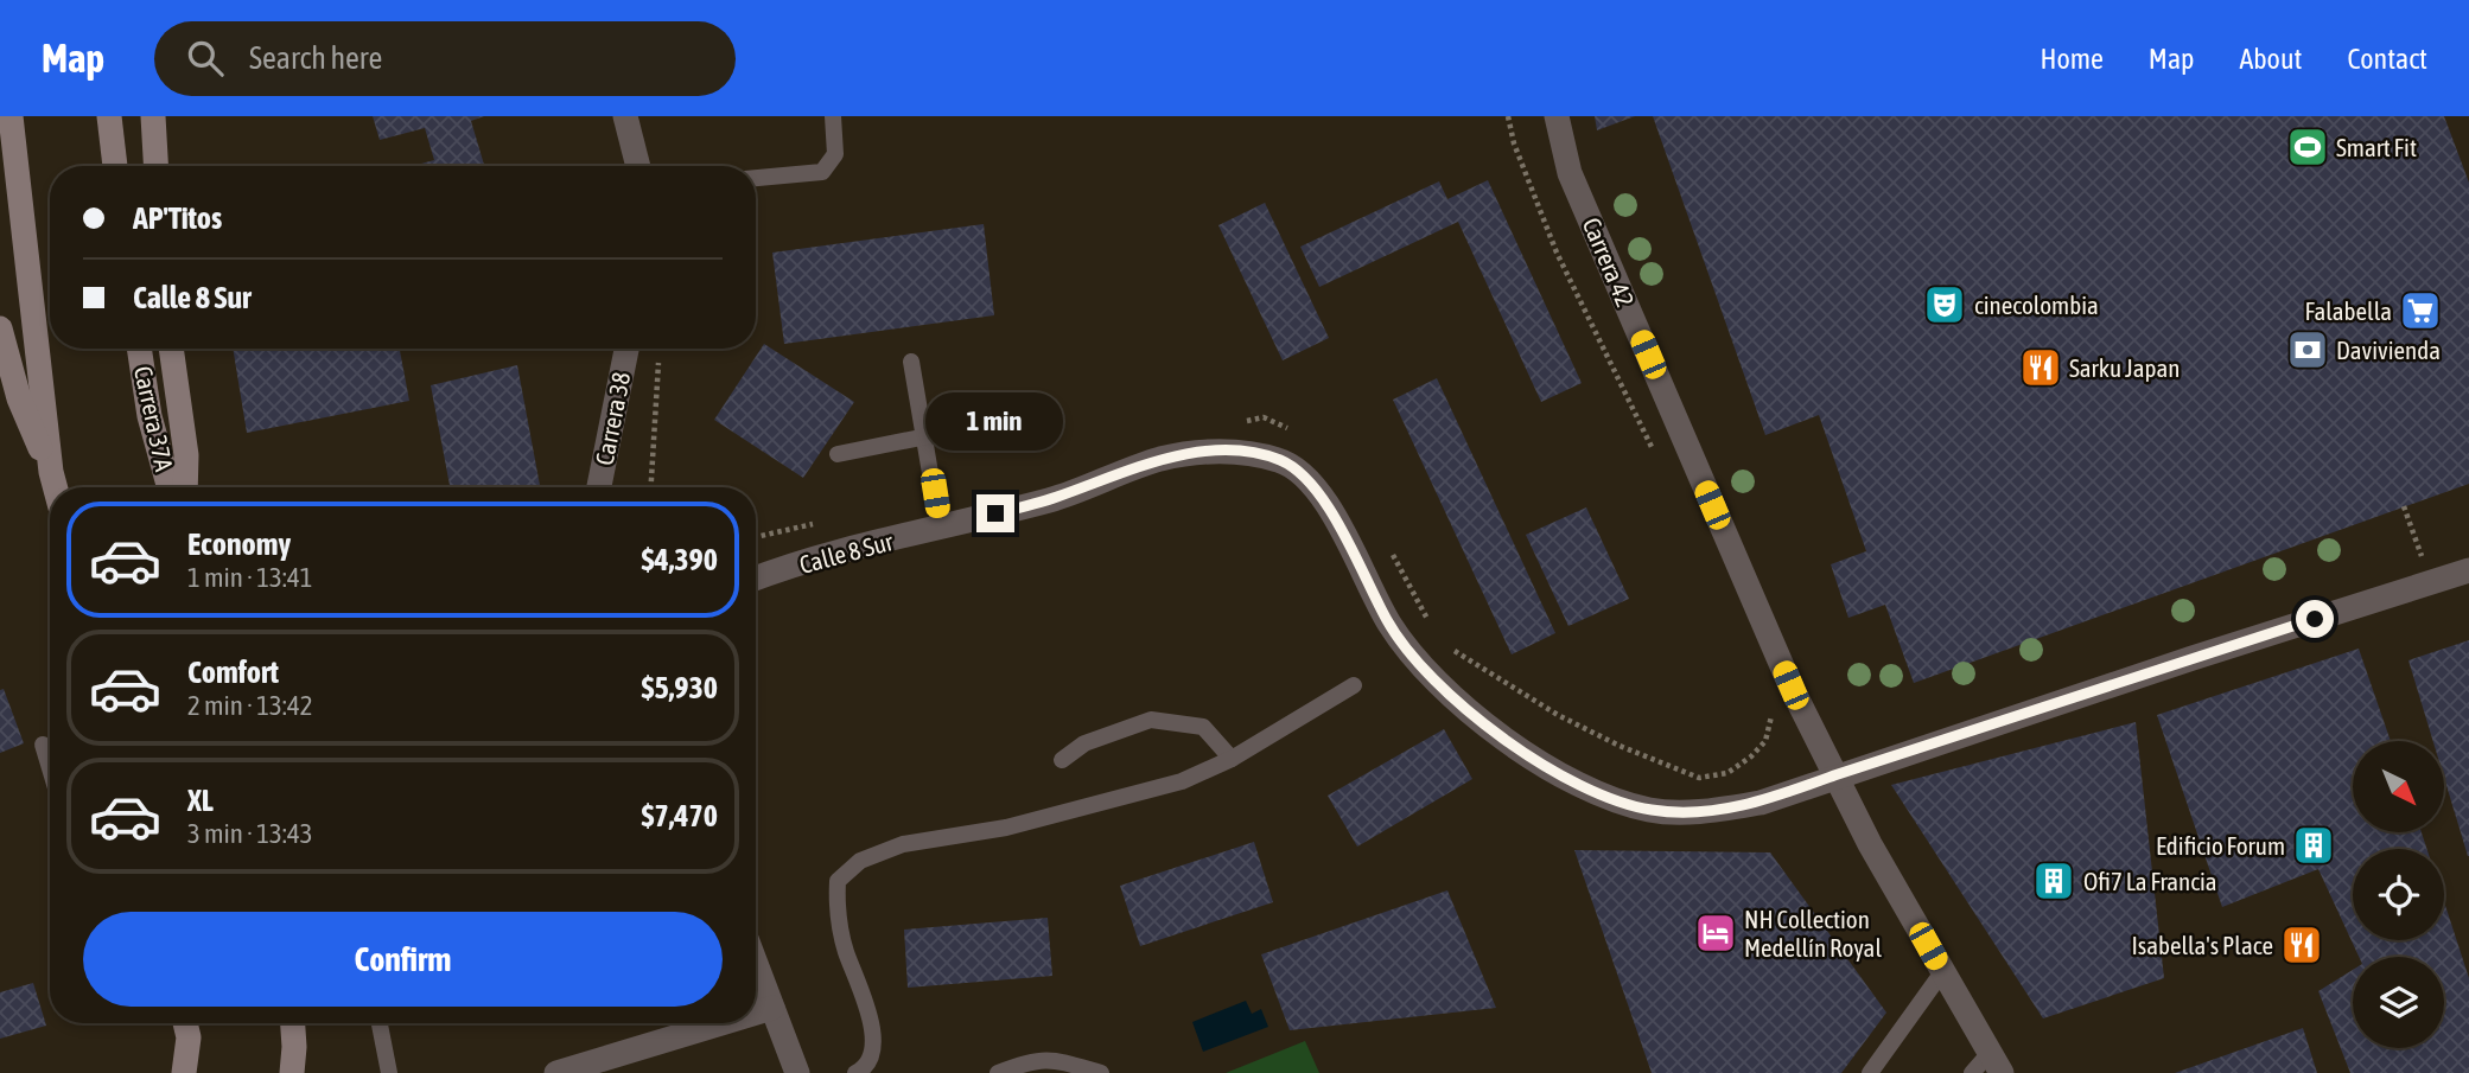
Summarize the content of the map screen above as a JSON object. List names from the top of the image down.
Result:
{
  "streets": {
    "street": [
      "Carrera 42",
      "Carrera 37A",
      "Carrera 38",
      "Calle 8 Sur"
    ]
  },
  "crossings": [
    ["Carrera 42", "Calle 8 Sur"]
  ],
  "places": {
    "sports": ["Smart Fit"],
    "theatre": ["cinecolombia"],
    "supermarket": ["Falabella"],
    "bank": ["Davivienda"],
    "restaurant": ["Sarku Japan", "Isabella's Place"],
    "building": ["Edificio Forum", "Ofi7 La Francia"],
    "hotel": ["NH Collection Medellín Royal"]
  },
  "north": "bottom right",
  "page": {
    "header": "Map",
    "search": "Search here",
    "nav": [
      "Home",
      "Map",
      "About",
      "Contact"
    ],
    "banner": ["AP'Titos", "Calle 8 Sur"],
    "bubble": "1 min",
    "list": [
      {
        "name": "Economy",
        "note": "1 min · 13:41",
        "value": "$4,390"
      },
      {
        "name": "Comfort",
        "note": "2 min · 13:42",
        "value": "$5,930"
      },
      {
        "name": "XL",
        "note": "3 min · 13:43",
        "value": "$7,470"
      }
    ],
    "buttons": "Confirm"
  }
}
